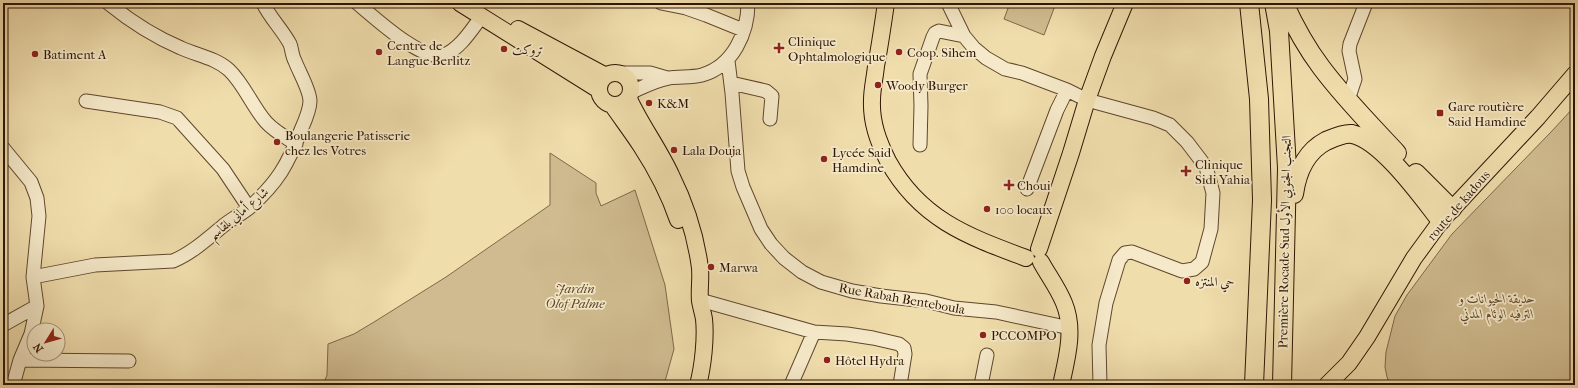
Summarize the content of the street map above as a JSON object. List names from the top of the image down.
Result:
{
  "streets": {
    "highway": ["Première Rocade Sud التجنب الجنوبي الأول"],
    "main road": ["route de kadous"],
    "street": ["شارع أماني بلقاسم", "Rue Rabah Benteboula"]
  },
  "parks": ["Jardin Olof Palme", "حديقة الحيوانات و الترفيه الوئام المدني"],
  "places": {
    "health": ["Clinique Ophtalmologique", "Clinique Sidi Yahia", "Choui"],
    "other": [
      "تروكت",
      "Centre de Langue Berlitz",
      "Coop. Sihem",
      "Batiment A",
      "Woody Burger",
      "K&M",
      "Boulangerie Patisserie chez les Votres",
      "Lala Douja",
      "Lycée Said Hamdine",
      "100 locaux",
      "Marwa",
      "حي المنتزه",
      "PCCOMPO",
      "Hôtel Hydra"
    ],
    "transit": ["Gare routière Said Hamdine"]
  },
  "north": "bottom left"
}
